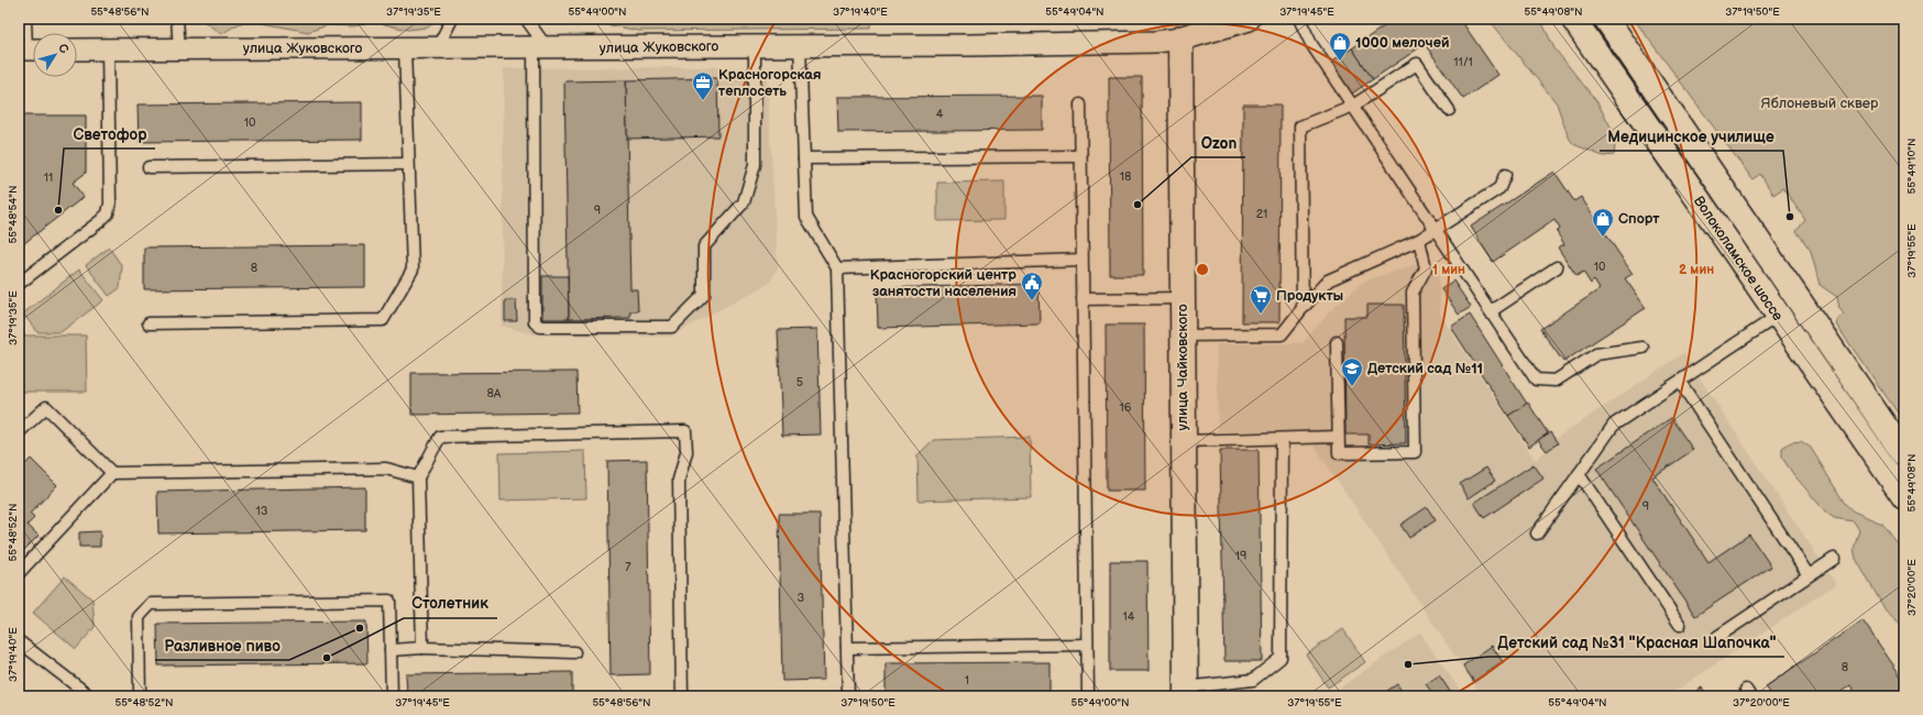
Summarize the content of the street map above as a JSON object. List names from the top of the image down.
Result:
{
  "streets": {
    "main road": ["улица Жуковского", "Волоколамское шоссе", "улица Чайковского"]
  },
  "crossings": [
    ["улица Жуковского", "улица Чайковского"]
  ],
  "parks": ["Яблоневый сквер"],
  "places": {
    "shop": ["1000 мелочей", "Спорт"],
    "office": ["Красногорская теплосеть"],
    "other": [
      "Ozon",
      "Светофор",
      "Медицинское училище",
      "Разливное пиво",
      "Столетник",
      "Детский сад №31 \"Красная Шапочка\""
    ],
    "public building": ["Красногорский центр занятости населения"],
    "supermarket": ["Продукты"],
    "school or university": ["Детский сад №11"]
  },
  "house_numbers": [
    "11/1",
    "4",
    "10",
    "18",
    "11",
    "9",
    "21",
    "10",
    "8",
    "5",
    "8А",
    "16",
    "9",
    "13",
    "19",
    "7",
    "3",
    "14",
    "8",
    "1"
  ],
  "north": "top right",
  "coordinates": [
    "55°48'56\"N",
    "37°19'35\"E",
    "55°49'00\"N",
    "37°19'40\"E",
    "55°49'04\"N",
    "37°19'45\"E",
    "55°49'08\"N",
    "37°19'50\"E",
    "55°49'10\"N",
    "55°48'54\"N",
    "37°19'55\"E",
    "55°48'52\"N",
    "37°20'00\"E"
  ],
  "rings": ["1 мин", "2 мин"]
}
